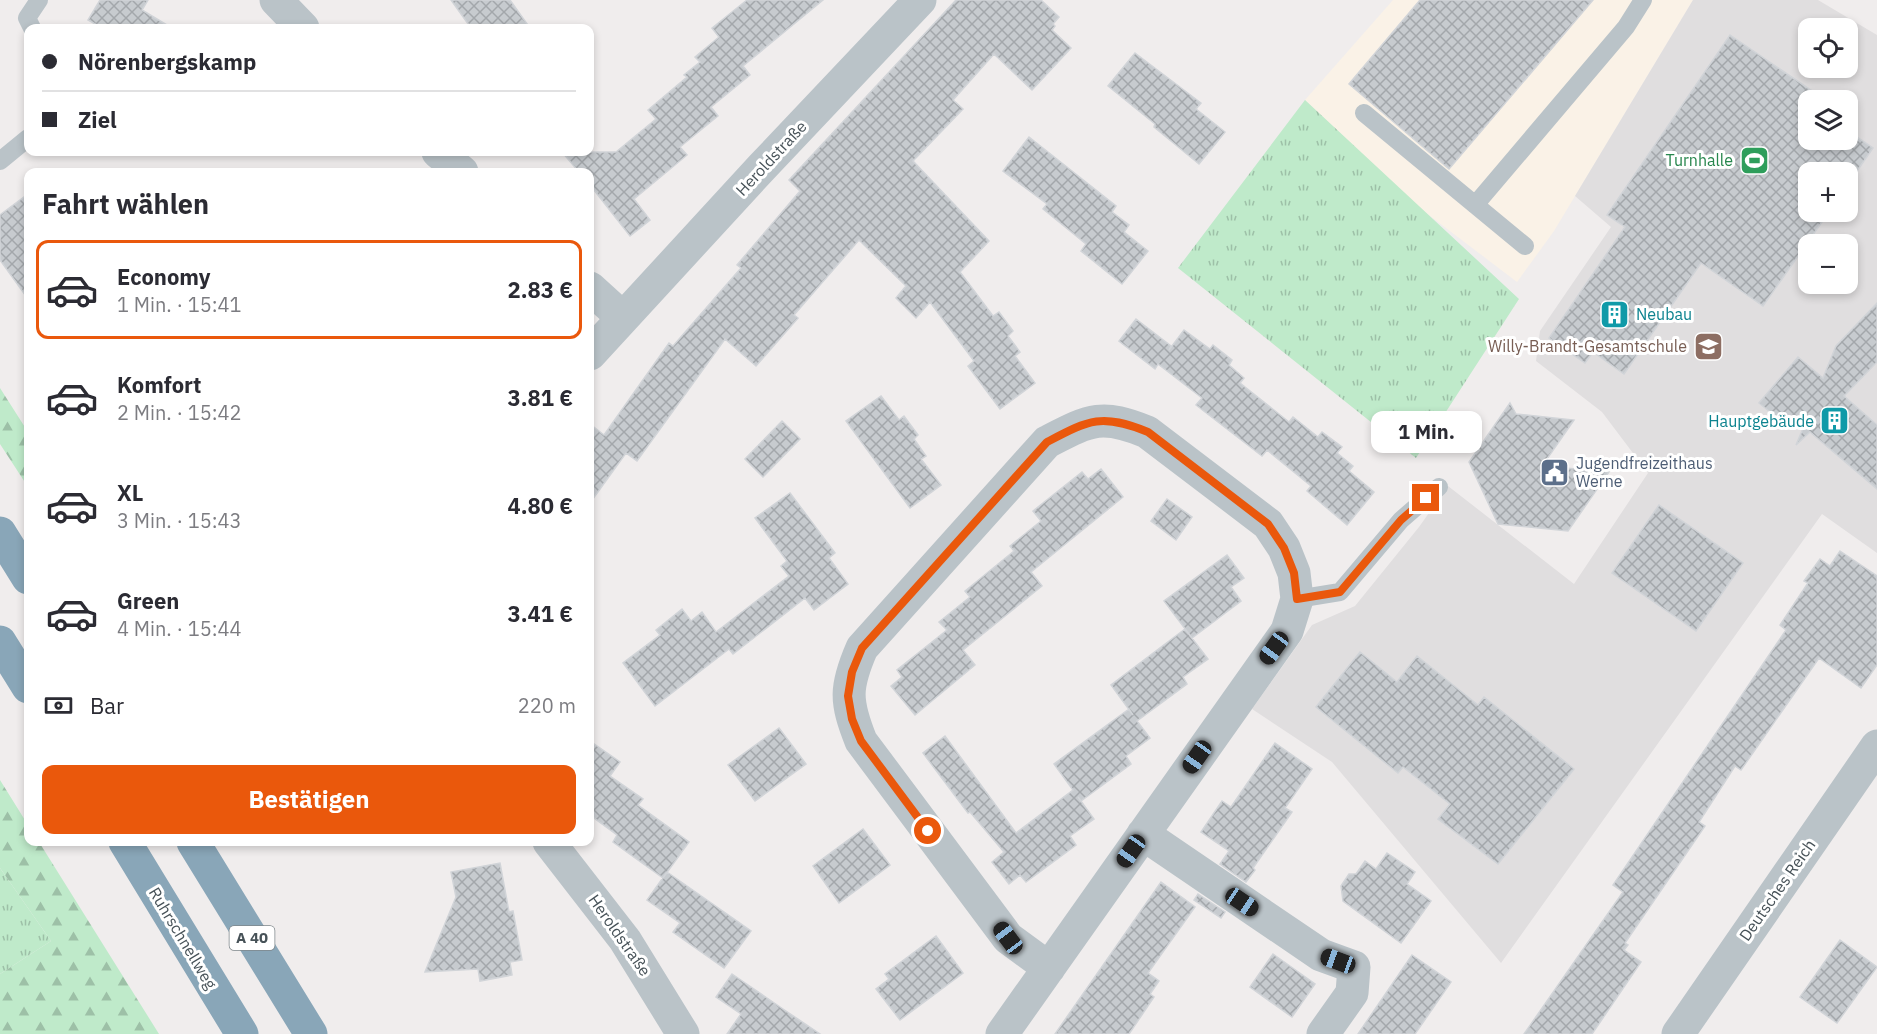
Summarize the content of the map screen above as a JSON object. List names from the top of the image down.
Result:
{
  "streets": {
    "highway": ["Ruhrschnellweg", "A 40"],
    "street": ["Heroldstraße", "Deutsches Reich"]
  },
  "places": {
    "sports": ["Turnhalle"],
    "building": ["Neubau", "Hauptgebäude"],
    "school or university": ["Willy-Brandt-Gesamtschule"],
    "public building": ["Jugendfreizeithaus Werne"]
  },
  "page": {
    "map_buttons": ["+", "−"],
    "banner": ["Nörenbergskamp", "Ziel"],
    "heading": "Fahrt wählen",
    "list": [
      {
        "name": "Economy",
        "note": "1 Min. · 15:41",
        "value": "2.83 €"
      },
      {
        "name": "Komfort",
        "note": "2 Min. · 15:42",
        "value": "3.81 €"
      },
      {
        "name": "XL",
        "note": "3 Min. · 15:43",
        "value": "4.80 €"
      },
      {
        "name": "Green",
        "note": "4 Min. · 15:44",
        "value": "3.41 €"
      }
    ],
    "bubble": "1 Min.",
    "pay": ["Bar", "220 m"],
    "buttons": "Bestätigen"
  }
}
